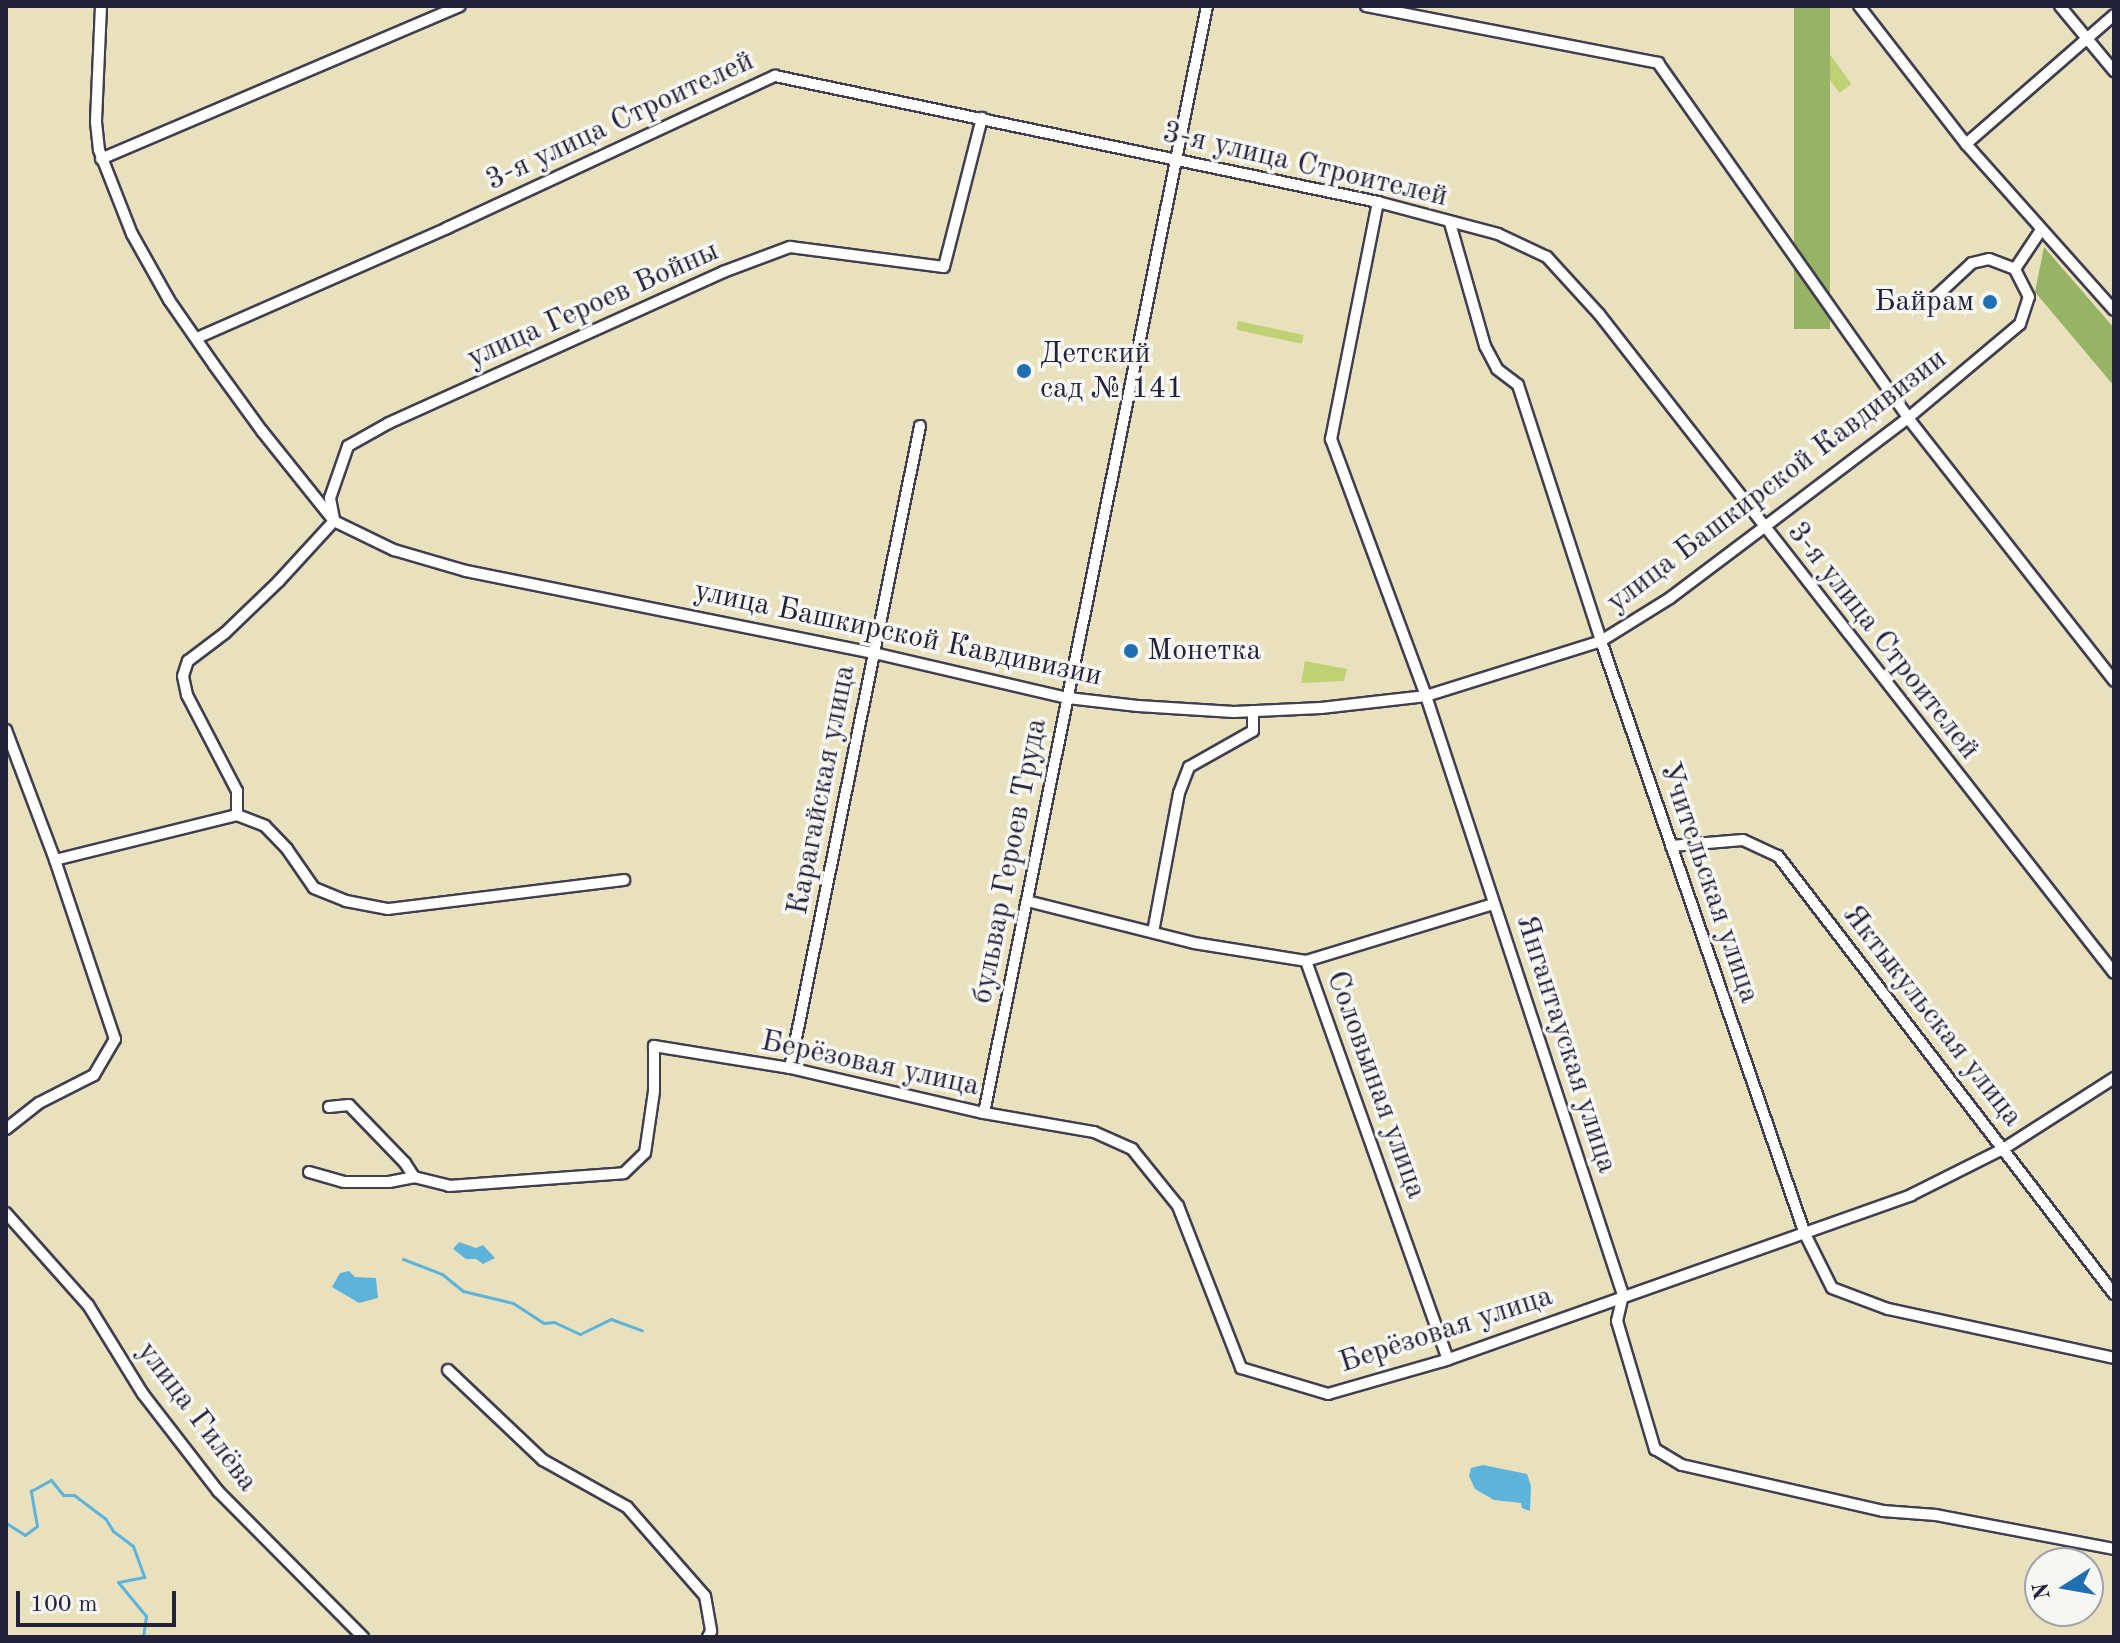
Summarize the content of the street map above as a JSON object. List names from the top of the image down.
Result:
{
  "streets": {
    "street": [
      "3-я улица Строителей",
      "улица Героев Войны",
      "улица Башкирской Кавдивизии",
      "Карагайская улица",
      "бульвар Героев Труда",
      "Учительская улица",
      "Яктыкульская улица",
      "Янгантауская улица",
      "Берёзовая улица",
      "Соловьиная улица",
      "улица Гилёва"
    ]
  },
  "crossings": [
    ["3-я улица Строителей", "улица Героев Войны"],
    ["3-я улица Строителей", "улица Башкирской Кавдивизии"],
    ["3-я улица Строителей", "бульвар Героев Труда"],
    ["3-я улица Строителей", "Учительская улица"],
    ["3-я улица Строителей", "Янгантауская улица"],
    ["улица Героев Войны", "улица Башкирской Кавдивизии"],
    ["улица Башкирской Кавдивизии", "Карагайская улица"],
    ["улица Башкирской Кавдивизии", "бульвар Героев Труда"],
    ["улица Башкирской Кавдивизии", "Учительская улица"],
    ["улица Башкирской Кавдивизии", "Янгантауская улица"],
    ["Карагайская улица", "Берёзовая улица"],
    ["бульвар Героев Труда", "Берёзовая улица"],
    ["бульвар Героев Труда", "Соловьиная улица"],
    ["Учительская улица", "Яктыкульская улица"],
    ["Учительская улица", "Берёзовая улица"],
    ["Яктыкульская улица", "Берёзовая улица"],
    ["Янгантауская улица", "Берёзовая улица"],
    ["Берёзовая улица", "Соловьиная улица"]
  ],
  "places": ["Байрам", "Детский сад № 141", "Монетка"],
  "scale_bar": "100 m",
  "north": "left"
}
